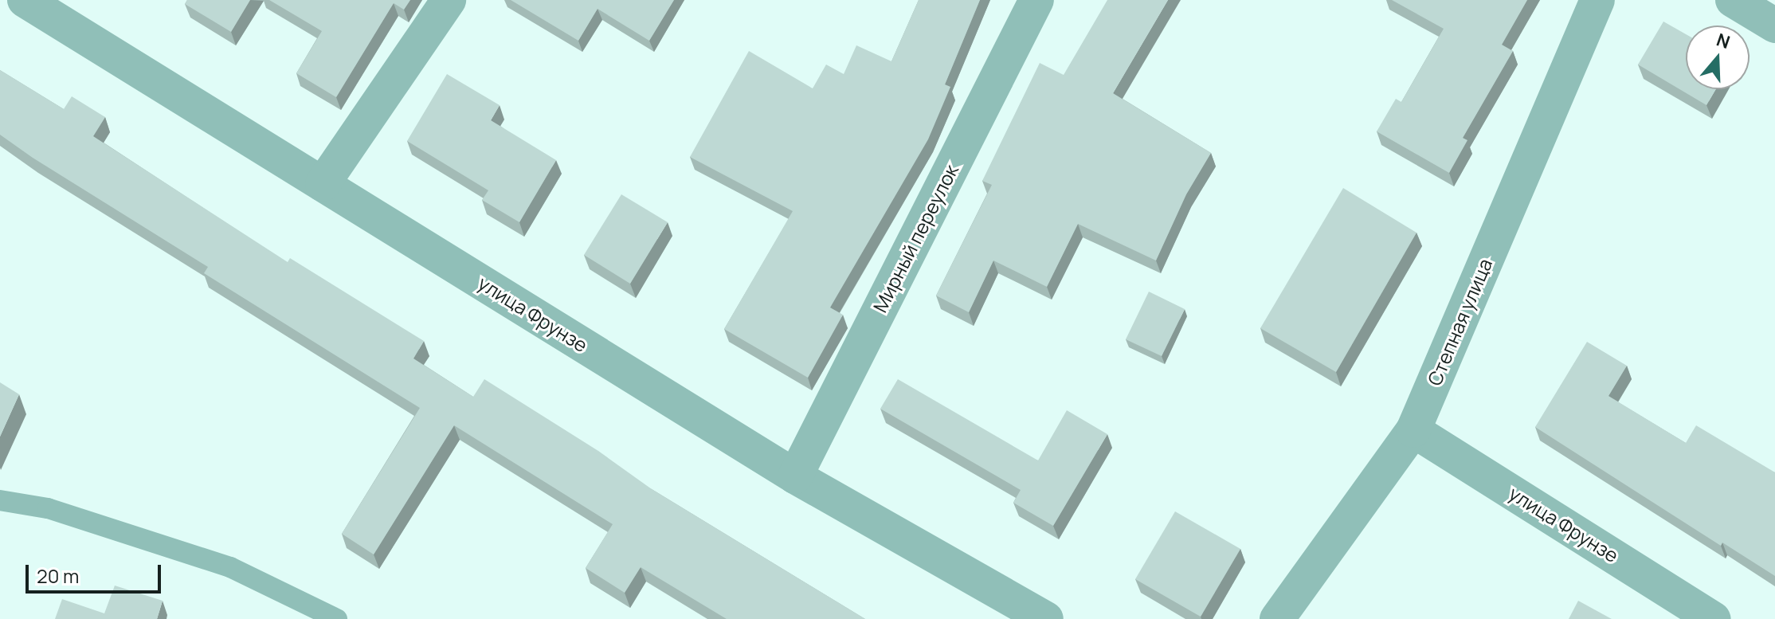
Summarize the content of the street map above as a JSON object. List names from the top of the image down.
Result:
{
  "streets": {
    "street": ["Мирный переулок", "улица Фрунзе", "Степная улица"]
  },
  "crossings": [
    ["Мирный переулок", "улица Фрунзе"],
    ["улица Фрунзе", "Степная улица"]
  ],
  "scale_bar": "20 m",
  "north": "top"
}
